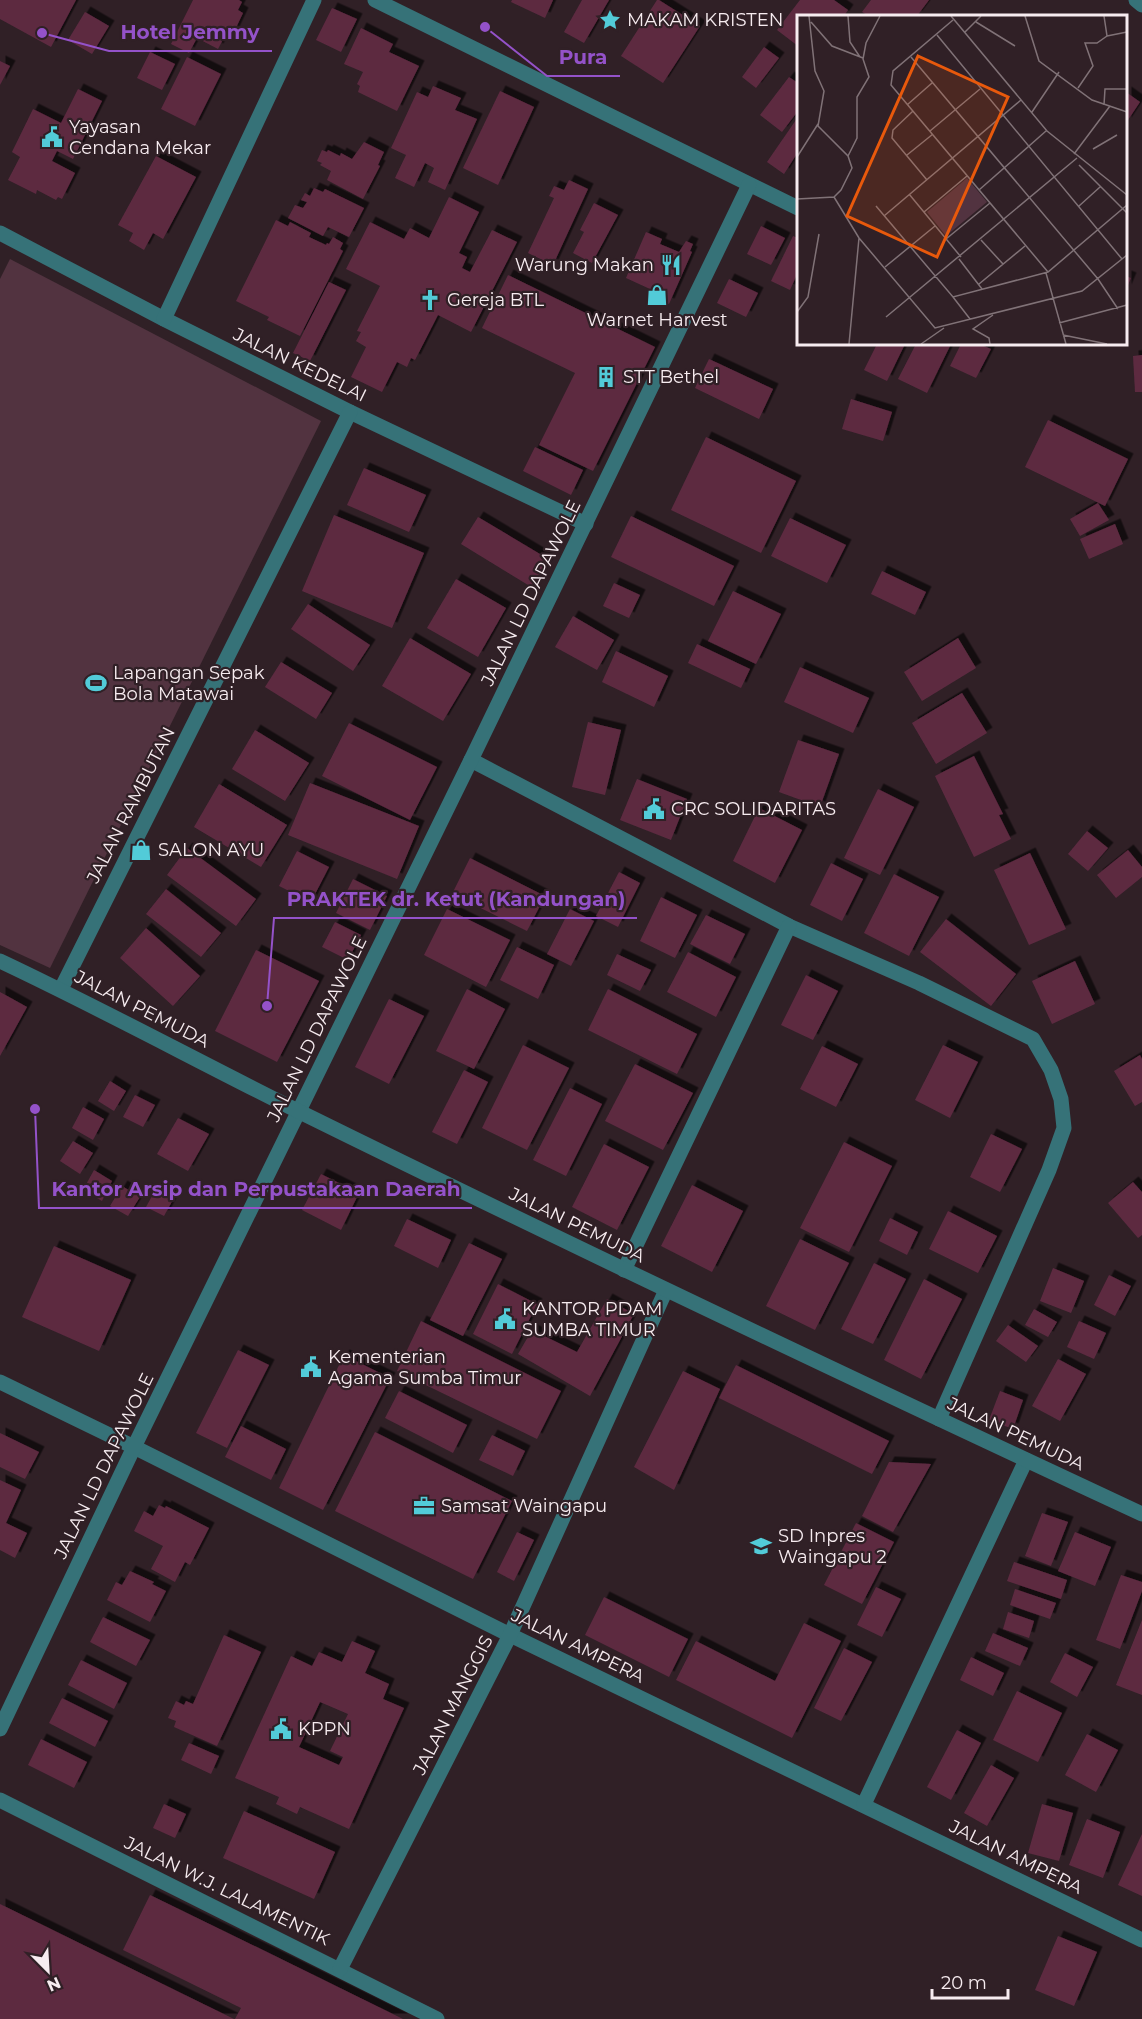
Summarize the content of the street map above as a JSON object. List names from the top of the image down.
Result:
{
  "streets": {
    "street": [
      "JALAN KEDELAI",
      "JALAN LD DAPAWOLE",
      "JALAN RAMBUTAN",
      "JALAN PEMUDA",
      "JALAN AMPERA",
      "JALAN MANGGIS",
      "JALAN W.J. LALAMENTIK"
    ]
  },
  "crossings": [
    ["JALAN KEDELAI", "JALAN LD DAPAWOLE"],
    ["JALAN KEDELAI", "JALAN RAMBUTAN"],
    ["JALAN LD DAPAWOLE", "JALAN PEMUDA"],
    ["JALAN LD DAPAWOLE", "JALAN AMPERA"],
    ["JALAN RAMBUTAN", "JALAN PEMUDA"],
    ["JALAN PEMUDA", "JALAN MANGGIS"],
    ["JALAN AMPERA", "JALAN MANGGIS"],
    ["JALAN MANGGIS", "JALAN W.J. LALAMENTIK"]
  ],
  "places": {
    "place": ["MAKAM KRISTEN"],
    "other": [
      "Pura",
      "Hotel Jemmy",
      "PRAKTEK dr. Ketut (Kandungan)",
      "Kantor Arsip dan Perpustakaan Daerah"
    ],
    "public building": [
      "Yayasan Cendana Mekar",
      "CRC SOLIDARITAS",
      "KANTOR PDAM SUMBA TIMUR",
      "Kementerian Agama Sumba Timur",
      "KPPN"
    ],
    "restaurant": ["Warung Makan"],
    "shop": ["Warnet Harvest", "SALON AYU"],
    "church": ["Gereja BTL"],
    "building": ["STT Bethel"],
    "sports": ["Lapangan Sepak Bola Matawai"],
    "office": ["Samsat Waingapu"],
    "school or university": ["SD Inpres Waingapu 2"]
  },
  "scale_bar": "20 m",
  "north": "bottom right"
}
